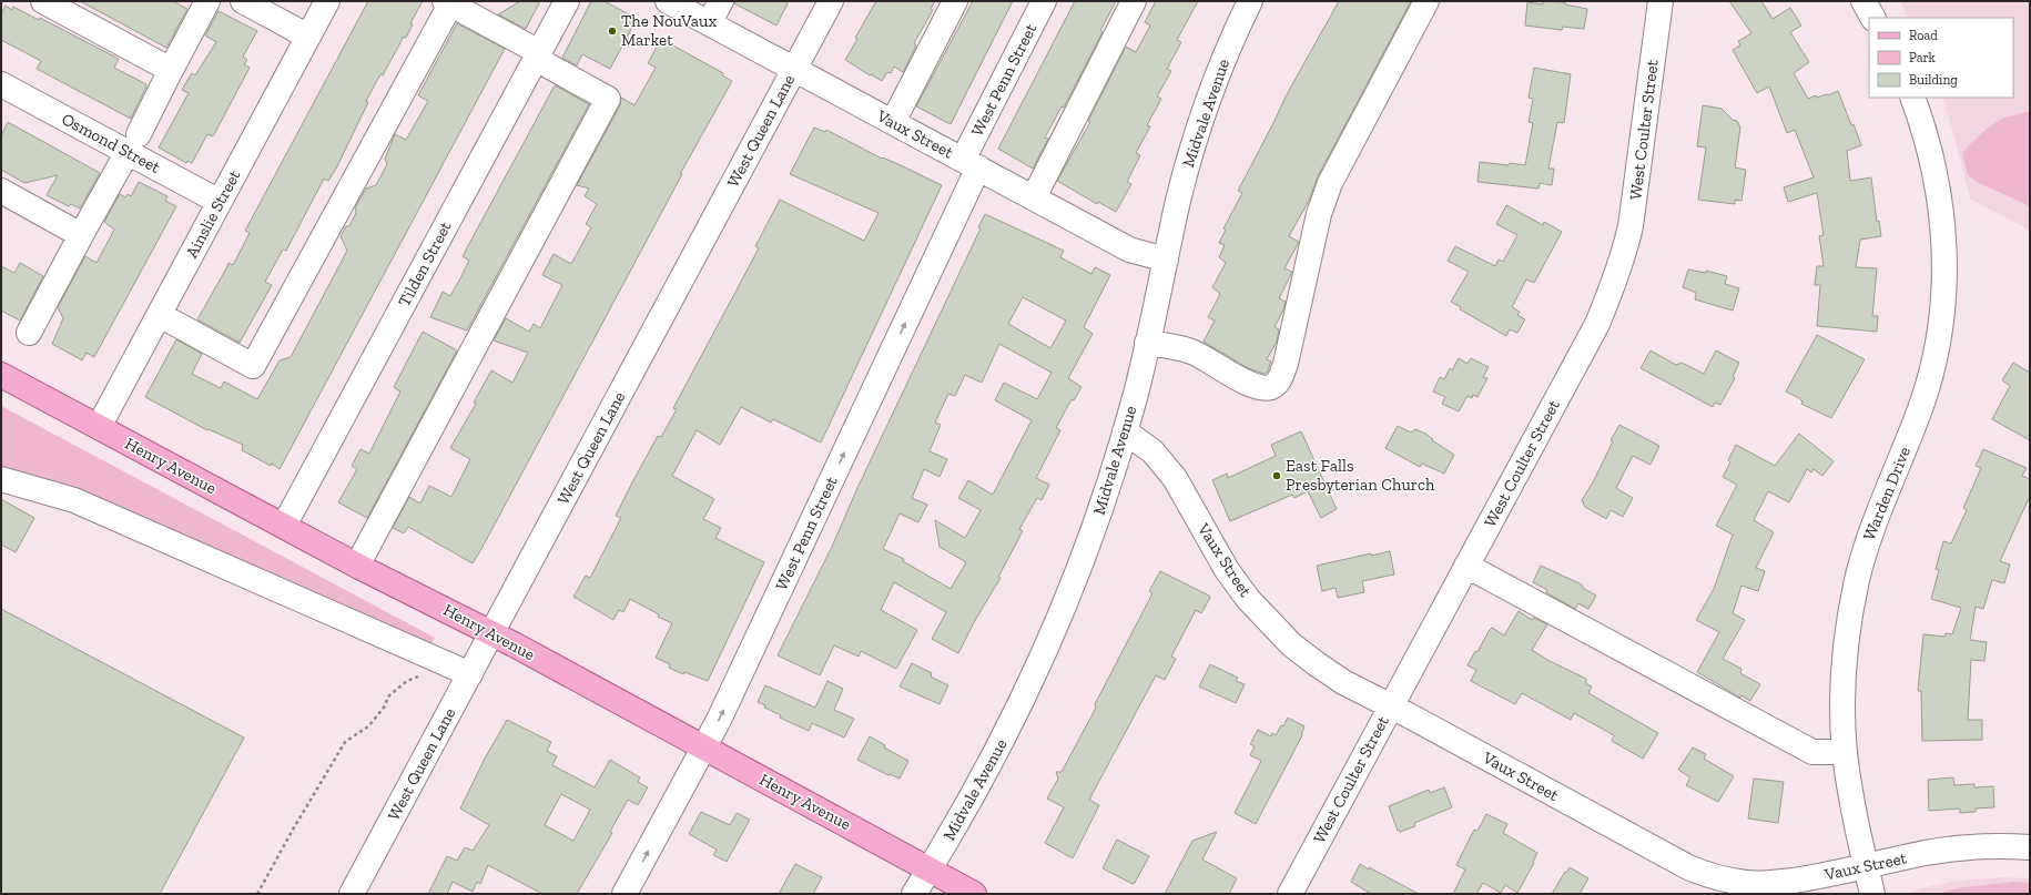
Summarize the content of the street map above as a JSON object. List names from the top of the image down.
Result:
{
  "streets": {
    "main road": ["Henry Avenue"],
    "street": [
      "West Penn Street",
      "Midvale Avenue",
      "West Coulter Street",
      "West Queen Lane",
      "Vaux Street",
      "Osmond Street",
      "Ainslie Street",
      "Tilden Street",
      "Warden Drive"
    ]
  },
  "crossings": [
    ["West Penn Street", "Vaux Street"],
    ["West Penn Street", "Henry Avenue"],
    ["Midvale Avenue", "Vaux Street"],
    ["Midvale Avenue", "Henry Avenue"],
    ["West Coulter Street", "Vaux Street"],
    ["West Queen Lane", "Vaux Street"],
    ["West Queen Lane", "Henry Avenue"],
    ["Vaux Street", "Warden Drive"],
    ["Osmond Street", "Ainslie Street"],
    ["Ainslie Street", "Henry Avenue"],
    ["Tilden Street", "Henry Avenue"]
  ],
  "one_way": ["West Penn Street"],
  "places": ["The NouVaux Market", "East Falls Presbyterian Church"],
  "legend": ["Road", "Park", "Building"]
}
